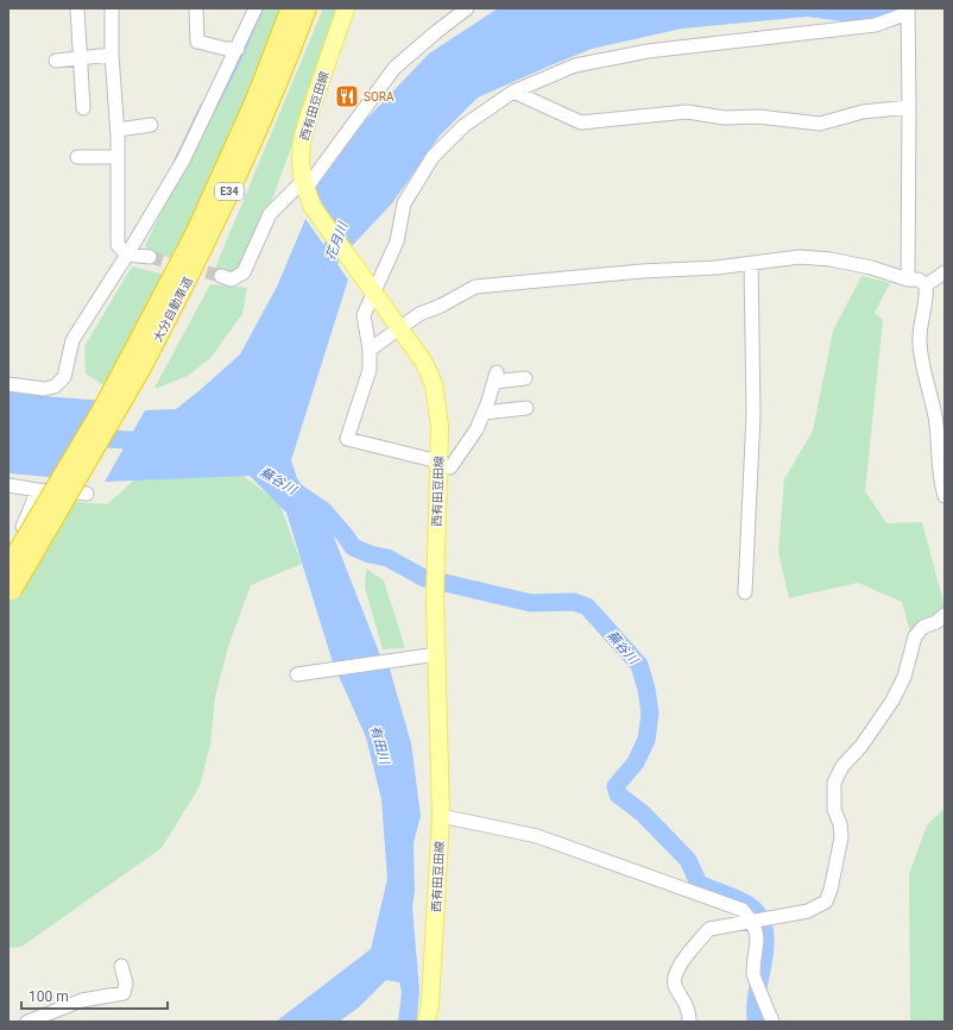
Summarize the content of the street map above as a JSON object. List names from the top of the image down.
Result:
{
  "streets": {
    "highway": ["E34", "大分自動車道"],
    "main road": ["西有田豆田線"]
  },
  "water": ["花月川", "蕪谷川", "有田川"],
  "places": {
    "restaurant": ["SORA"]
  },
  "scale_bar": "100 m"
}
